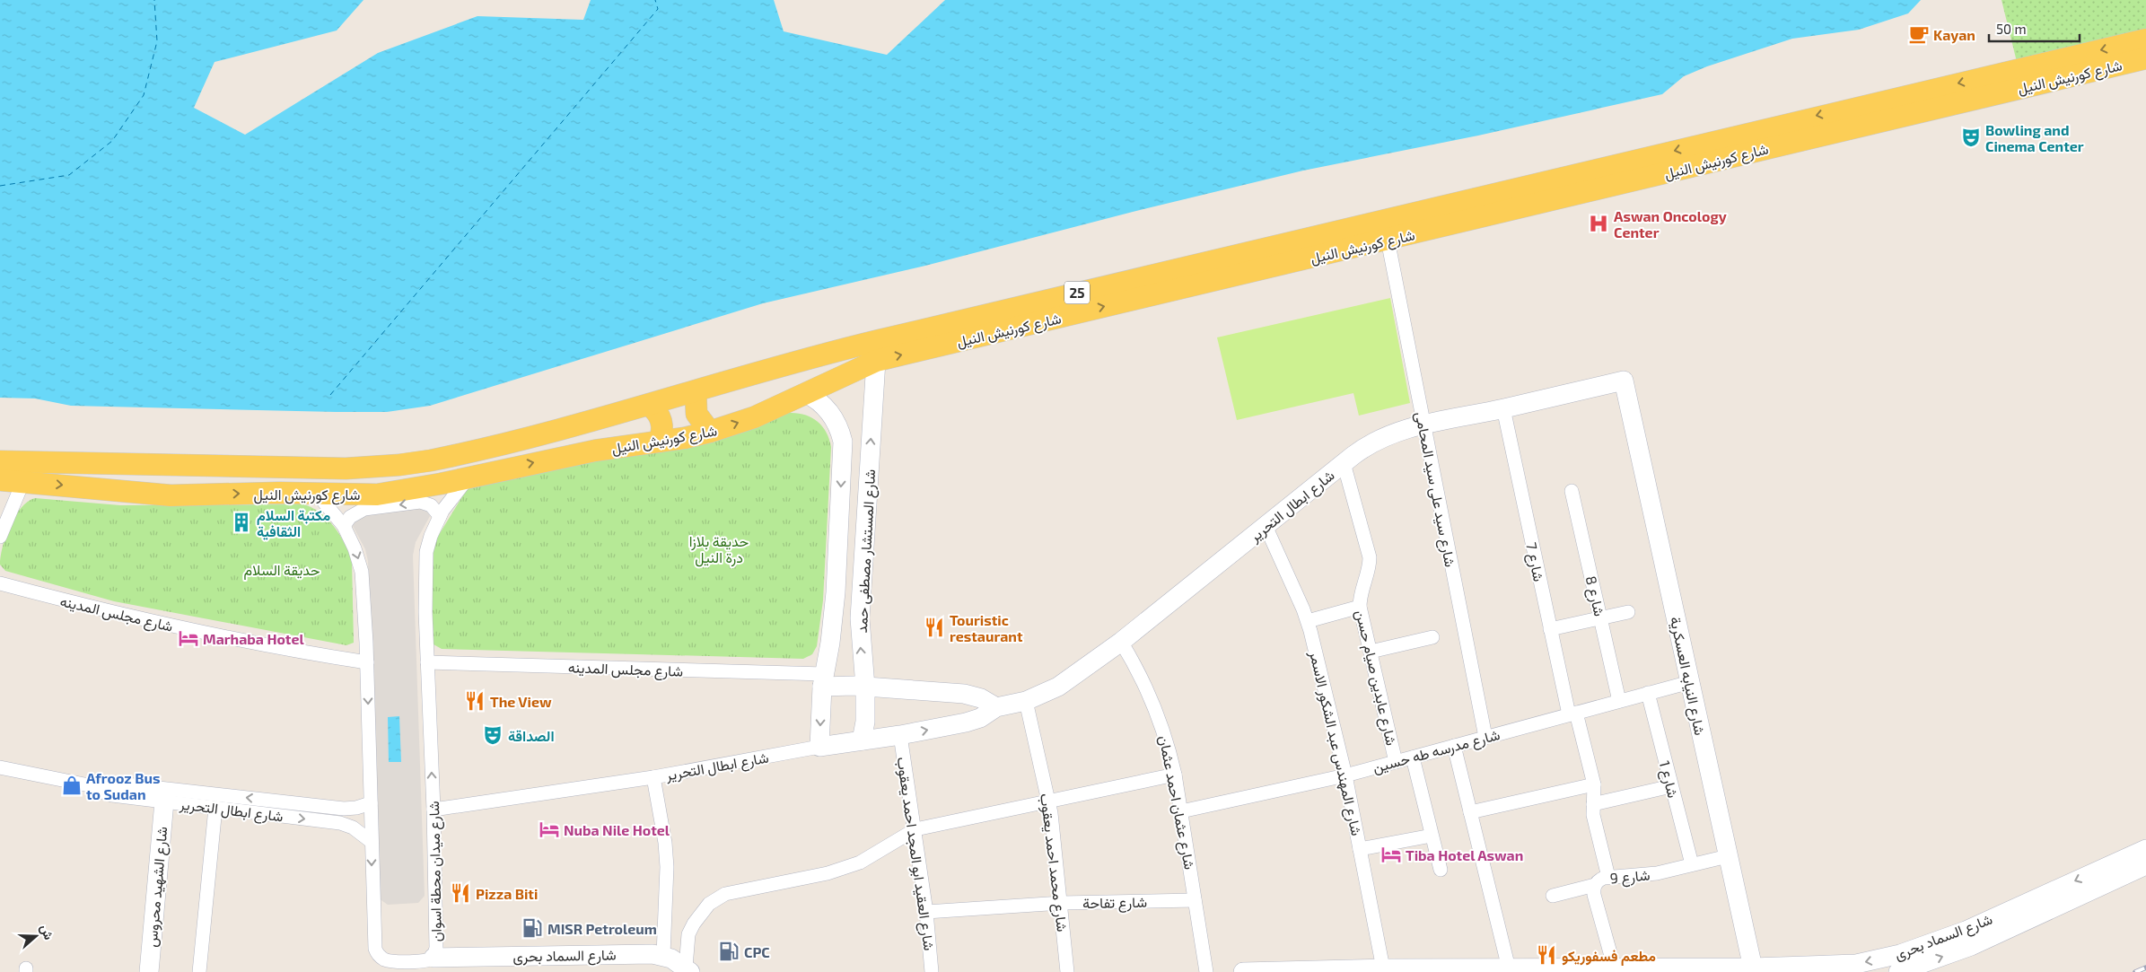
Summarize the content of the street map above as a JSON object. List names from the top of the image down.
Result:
{
  "streets": {
    "main road": ["شارع كورنيش النيل", "25"],
    "street": [
      "شارع سيد على سيد المحامى",
      "شارع ابطال التحرير",
      "شارع المستشار مصطفى حمد",
      "شارع 7",
      "شارع 8",
      "شارع مجلس المدينه",
      "شارع النيابه العسكرية",
      "شارع عابدين صيام حسن",
      "شارع المهندس عبد الشكور الاسمر",
      "شارع مدرسه طه حسين",
      "شارع 1",
      "شارع عثمان احمد عثمان",
      "شارع العقيد ابو المجد احمد يعقوب",
      "شارع محمد احمد يعقوب",
      "شارع ميدان محطة اسوان",
      "شارع 9",
      "شارع الشهيد محروس",
      "شارع تفاحة",
      "شارع السماد بحرى"
    ]
  },
  "crossings": [
    ["شارع كورنيش النيل", "شارع سيد على سيد المحامى"],
    ["شارع كورنيش النيل", "شارع المستشار مصطفى حمد"],
    ["شارع كورنيش النيل", "شارع ميدان محطة اسوان"],
    ["شارع سيد على سيد المحامى", "شارع ابطال التحرير"],
    ["شارع سيد على سيد المحامى", "شارع مدرسه طه حسين"],
    ["شارع ابطال التحرير", "شارع المستشار مصطفى حمد"],
    ["شارع ابطال التحرير", "شارع 7"],
    ["شارع ابطال التحرير", "شارع النيابه العسكرية"],
    ["شارع ابطال التحرير", "شارع عابدين صيام حسن"],
    ["شارع ابطال التحرير", "شارع المهندس عبد الشكور الاسمر"],
    ["شارع ابطال التحرير", "شارع عثمان احمد عثمان"],
    ["شارع ابطال التحرير", "شارع العقيد ابو المجد احمد يعقوب"],
    ["شارع ابطال التحرير", "شارع محمد احمد يعقوب"],
    ["شارع ابطال التحرير", "شارع ميدان محطة اسوان"],
    ["شارع ابطال التحرير", "شارع الشهيد محروس"],
    ["شارع المستشار مصطفى حمد", "شارع مجلس المدينه"],
    ["شارع 7", "شارع مدرسه طه حسين"],
    ["شارع 7", "شارع 9"],
    ["شارع 8", "شارع مدرسه طه حسين"],
    ["شارع مجلس المدينه", "شارع ميدان محطة اسوان"],
    ["شارع النيابه العسكرية", "شارع مدرسه طه حسين"],
    ["شارع النيابه العسكرية", "شارع 9"],
    ["شارع النيابه العسكرية", "شارع السماد بحرى"],
    ["شارع عابدين صيام حسن", "شارع مدرسه طه حسين"],
    ["شارع المهندس عبد الشكور الاسمر", "شارع مدرسه طه حسين"],
    ["شارع المهندس عبد الشكور الاسمر", "شارع السماد بحرى"],
    ["شارع مدرسه طه حسين", "شارع 1"],
    ["شارع مدرسه طه حسين", "شارع عثمان احمد عثمان"],
    ["شارع 1", "شارع 9"],
    ["شارع عثمان احمد عثمان", "شارع تفاحة"],
    ["شارع العقيد ابو المجد احمد يعقوب", "شارع تفاحة"],
    ["شارع محمد احمد يعقوب", "شارع تفاحة"],
    ["شارع ميدان محطة اسوان", "شارع السماد بحرى"],
    ["شارع 9", "شارع السماد بحرى"]
  ],
  "parks": ["حديقة بلازا درة النيل", "حديقة السلام"],
  "places": {
    "cafe": ["Kayan"],
    "theatre": ["Bowling and Cinema Center", "الصداقة"],
    "hospital": ["Aswan Oncology Center"],
    "building": ["مكتبة السلام الثقافية"],
    "restaurant": [
      "Touristic restaurant",
      "The View",
      "Pizza Biti",
      "مطعم فسفوريكو"
    ],
    "hotel": ["Marhaba Hotel", "Nuba Nile Hotel", "Tiba Hotel Aswan"],
    "shop": ["Afrooz Bus to Sudan"],
    "fuel station": ["MISR Petroleum", "CPC"]
  },
  "scale_bar": "50 m",
  "north": "right"
}
